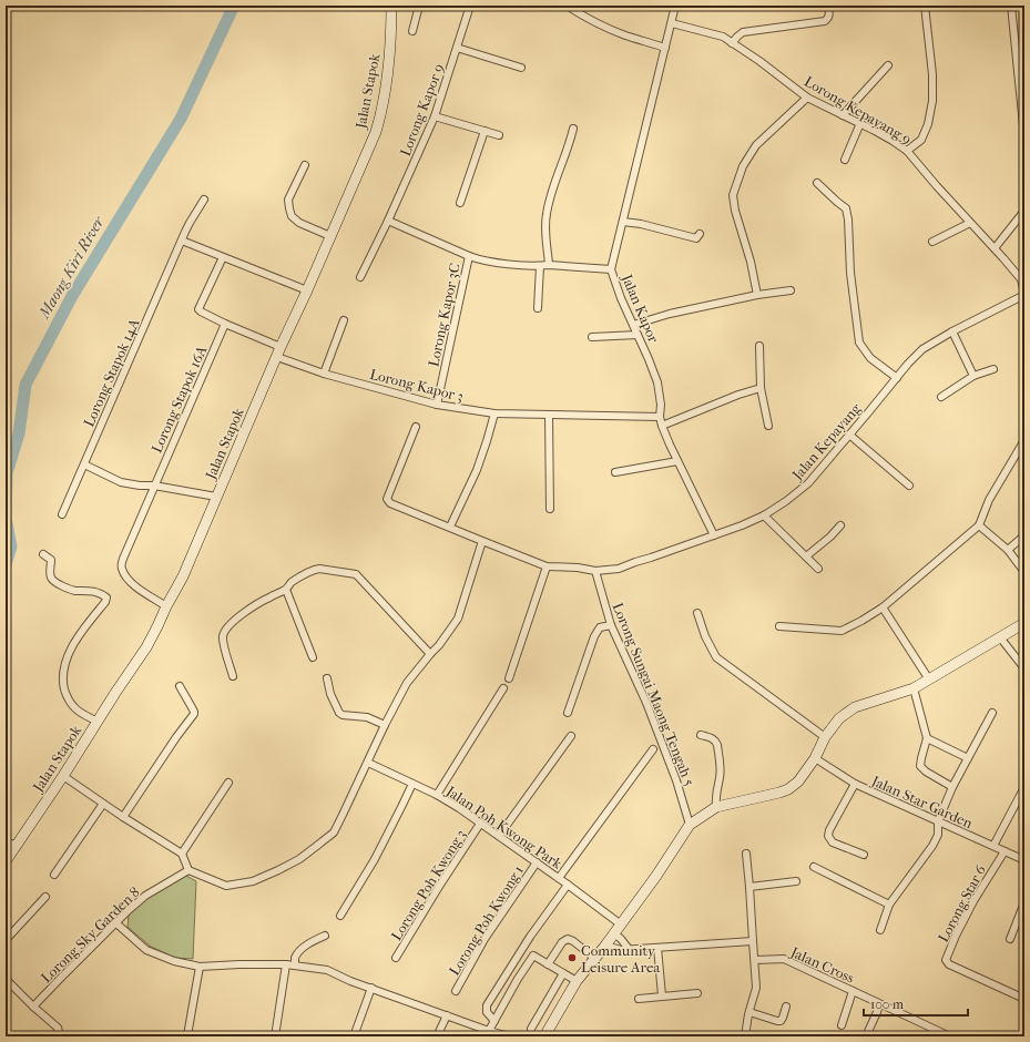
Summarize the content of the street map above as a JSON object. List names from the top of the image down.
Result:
{
  "streets": {
    "main road": ["Jalan Stapok"],
    "street": [
      "Lorong Kapor 9",
      "Lorong Kepayang 9",
      "Jalan Kapor",
      "Lorong Kapor 3C",
      "Lorong Stapok 14A",
      "Lorong Kapor 3",
      "Lorong Stapok 16A",
      "Jalan Kepayang",
      "Lorong Sungai Maong Tengah 5",
      "Jalan Star Garden",
      "Jalan Poh Kwong Park",
      "Lorong Poh Kwong 3",
      "Lorong Star 6",
      "Lorong Poh Kwong 1",
      "Lorong Sky Garden 8",
      "Jalan Cross"
    ]
  },
  "crossings": [
    ["Jalan Stapok", "Lorong Kapor 3"],
    ["Jalan Stapok", "Lorong Stapok 16A"],
    ["Lorong Kepayang 9", "Jalan Kapor"],
    ["Lorong Kepayang 9", "Jalan Kepayang"],
    ["Jalan Kapor", "Lorong Kapor 3"],
    ["Jalan Kapor", "Jalan Kepayang"],
    ["Lorong Kapor 3C", "Lorong Kapor 3"],
    ["Jalan Kepayang", "Lorong Sungai Maong Tengah 5"],
    ["Jalan Star Garden", "Lorong Star 6"],
    ["Jalan Poh Kwong Park", "Lorong Poh Kwong 3"],
    ["Jalan Poh Kwong Park", "Lorong Poh Kwong 1"]
  ],
  "water": ["Maong Kiri River"],
  "places": ["Community Leisure Area"],
  "scale_bar": "100 m"
}
